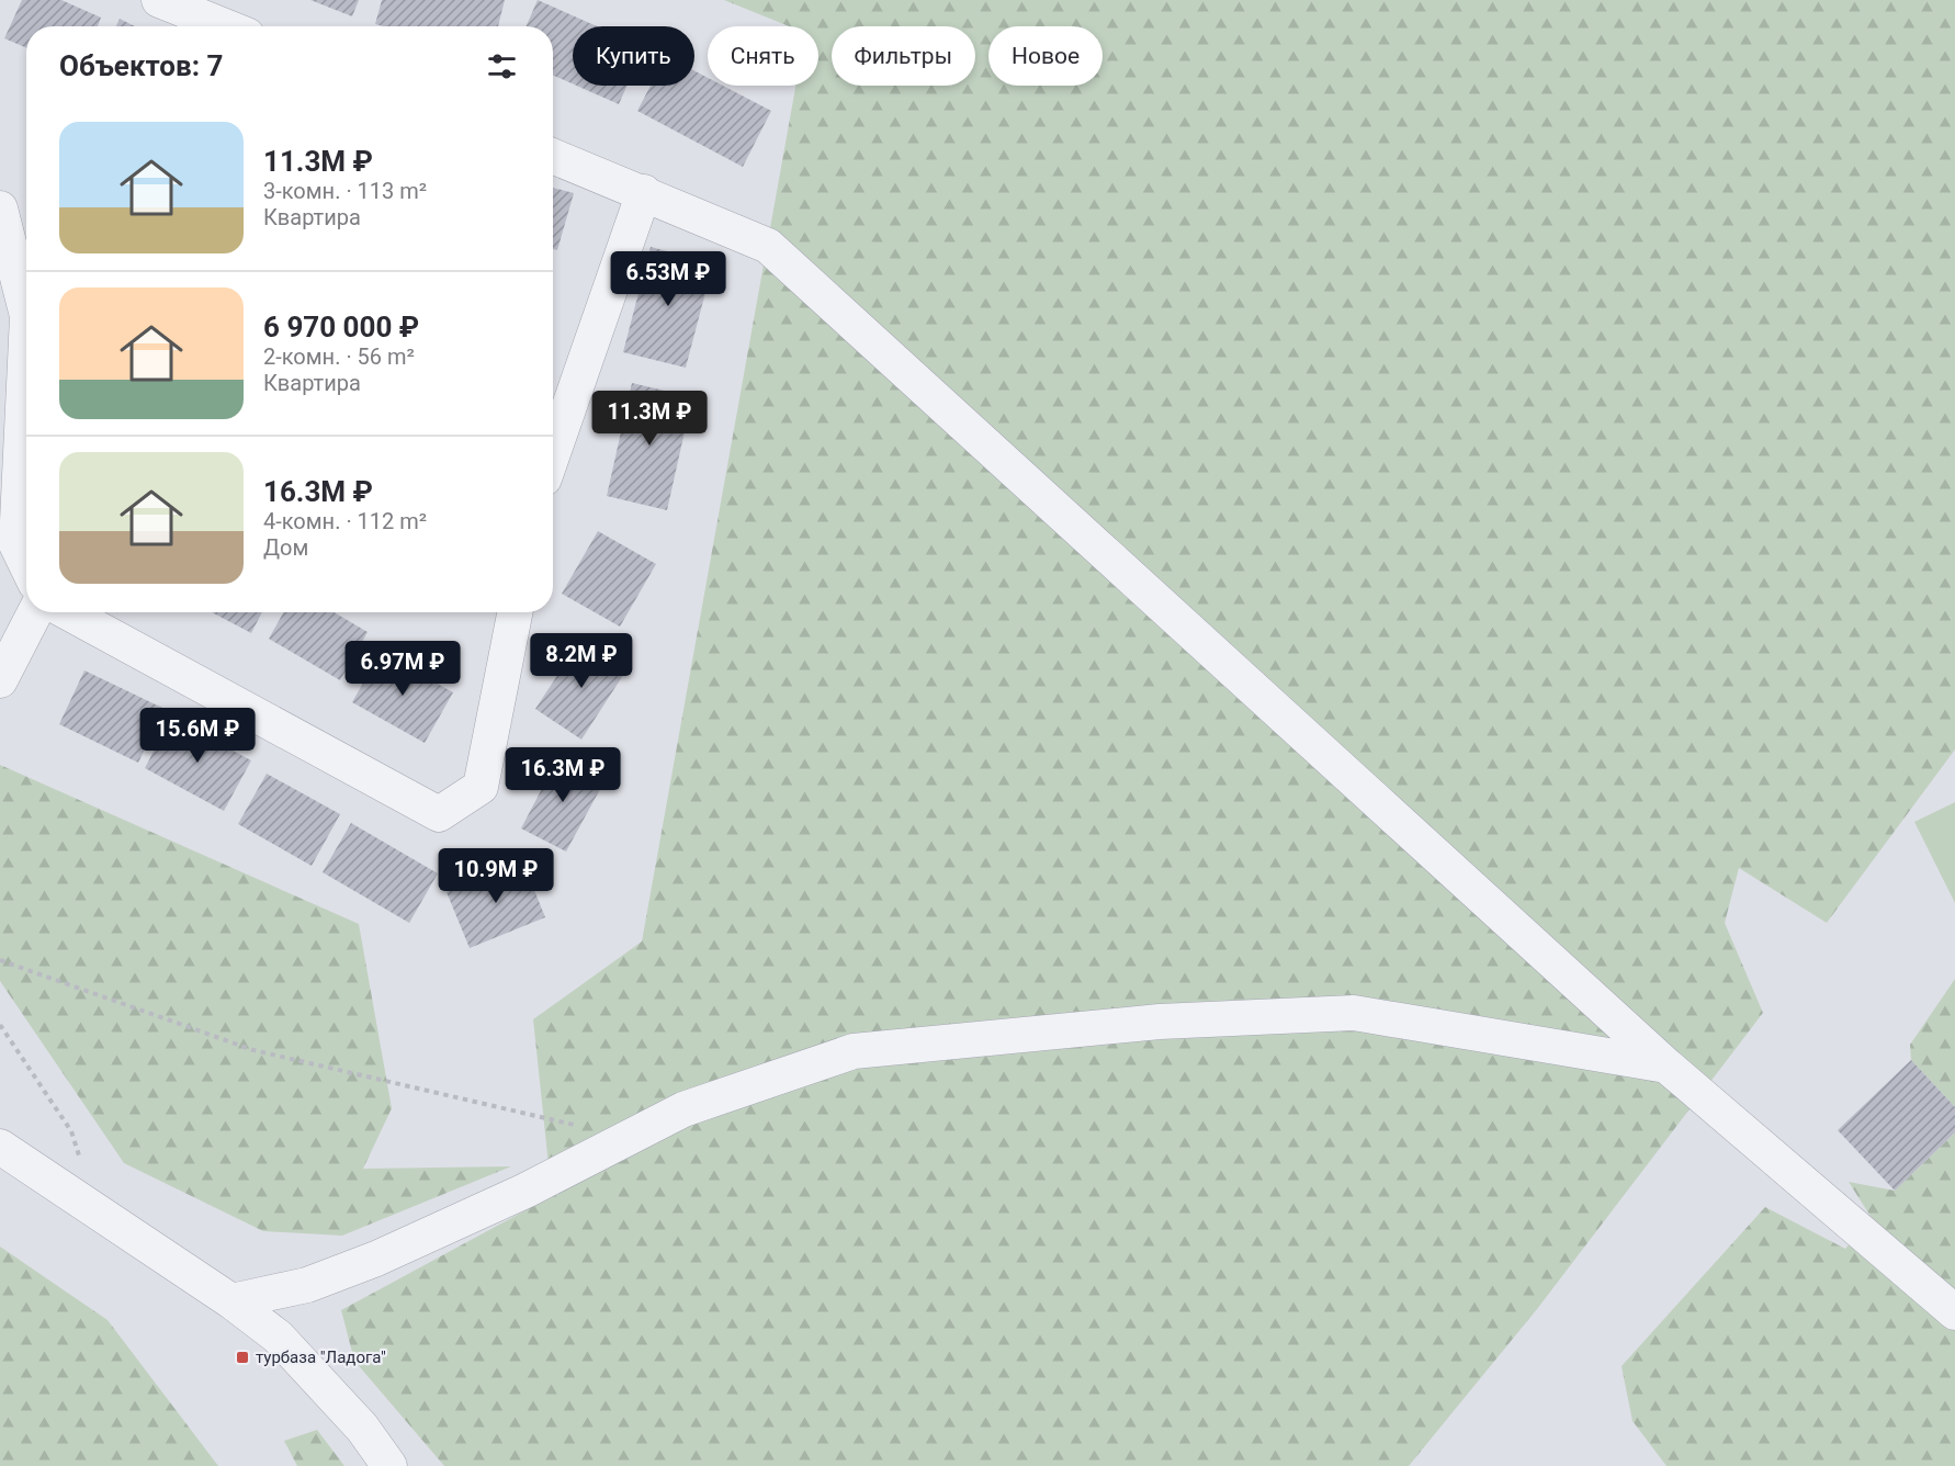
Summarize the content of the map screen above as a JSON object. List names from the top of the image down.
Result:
{
  "places": {
    "transit": ["турбаза \"Ладога\""]
  },
  "page": {
    "chip": [
      "Купить",
      "Снять",
      "Фильтры",
      "Новое"
    ],
    "heading": "Объектов: 7",
    "list": [
      {
        "name": "11.3M ₽",
        "note": "3-комн. · 113 m² · Квартира"
      },
      {
        "name": "6 970 000 ₽",
        "note": "2-комн. · 56 m² · Квартира"
      },
      {
        "name": "16.3M ₽",
        "note": "4-комн. · 112 m² · Дом"
      }
    ],
    "price": [
      "6.53M ₽",
      "11.3M ₽",
      "8.2M ₽",
      "6.97M ₽",
      "15.6M ₽",
      "16.3M ₽",
      "10.9M ₽"
    ]
  }
}
